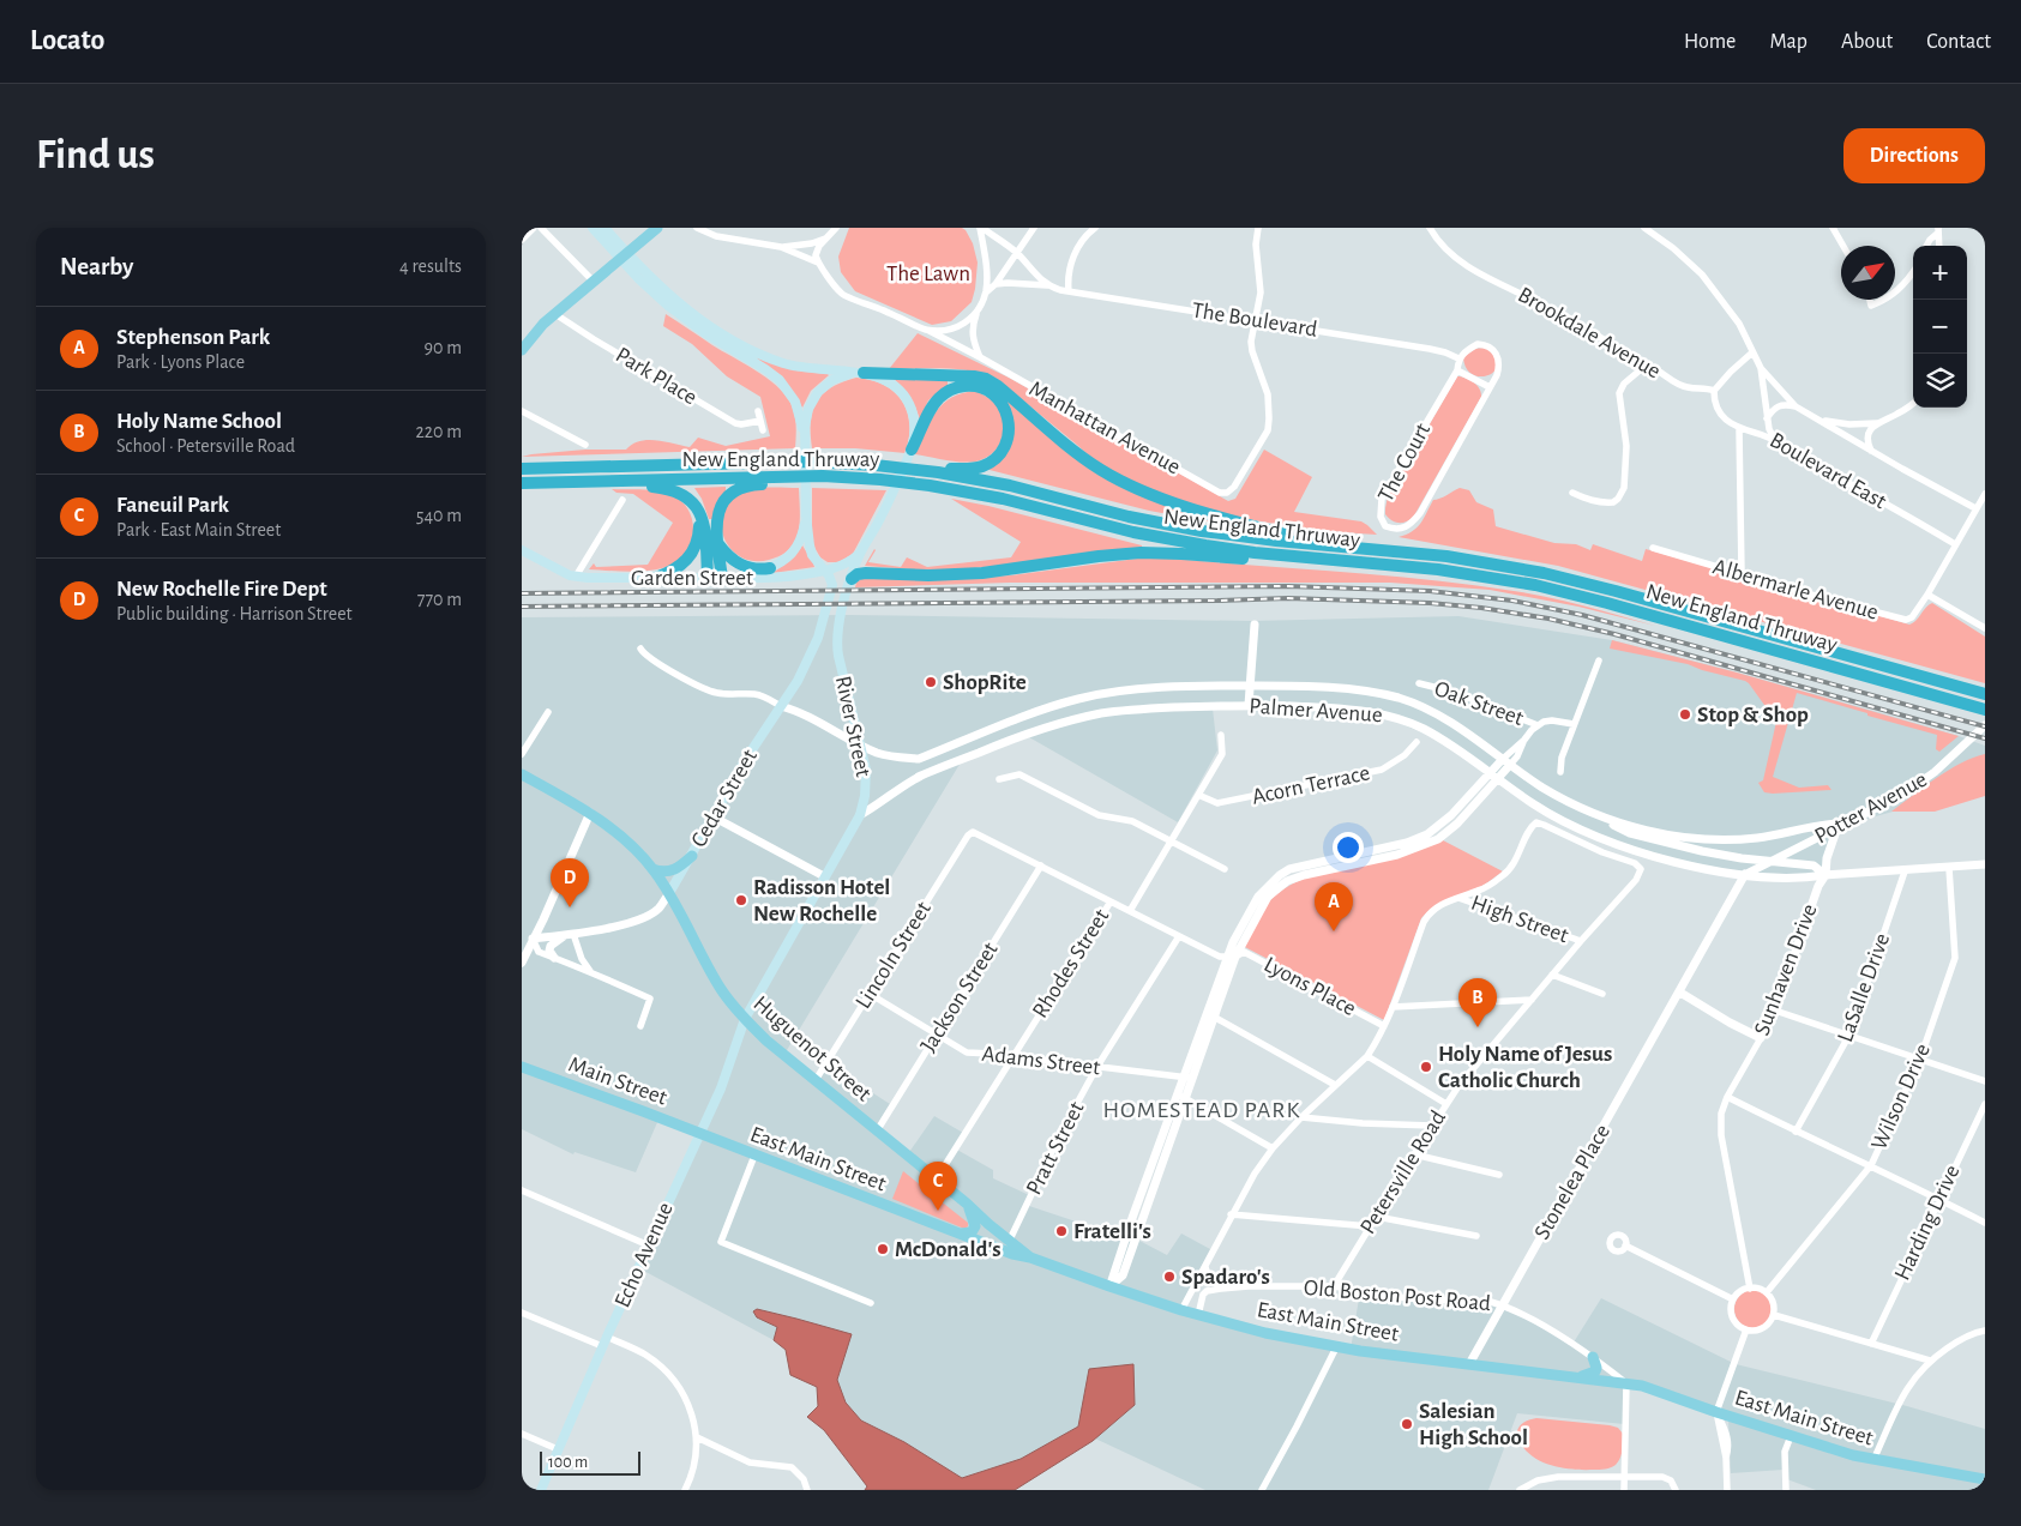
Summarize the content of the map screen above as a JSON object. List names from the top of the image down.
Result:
{
  "streets": {
    "highway": ["New England Thruway"],
    "main road": [
      "Garden Street",
      "River Street",
      "Cedar Street",
      "Huguenot Street",
      "Main Street",
      "East Main Street",
      "Echo Avenue"
    ],
    "street": [
      "The Boulevard",
      "Brookdale Avenue",
      "Park Place",
      "Manhattan Avenue",
      "The Court",
      "Boulevard East",
      "Albermarle Avenue",
      "Oak Street",
      "Palmer Avenue",
      "Acorn Terrace",
      "Potter Avenue",
      "High Street",
      "Lincoln Street",
      "Rhodes Street",
      "Sunhaven Drive",
      "Lyons Place",
      "LaSalle Drive",
      "Jackson Street",
      "Adams Street",
      "Wilson Drive",
      "Pratt Street",
      "Petersville Road",
      "Stonelea Place",
      "Harding Drive",
      "Old Boston Post Road"
    ]
  },
  "crossings": [
    ["The Boulevard", "Manhattan Avenue"],
    ["The Boulevard", "The Court"],
    ["Brookdale Avenue", "Boulevard East"],
    ["Garden Street", "River Street"],
    ["Garden Street", "Cedar Street"],
    ["Palmer Avenue", "River Street"],
    ["Palmer Avenue", "Cedar Street"],
    ["Palmer Avenue", "Potter Avenue"],
    ["Palmer Avenue", "Sunhaven Drive"],
    ["Palmer Avenue", "LaSalle Drive"],
    ["Palmer Avenue", "Wilson Drive"],
    ["Palmer Avenue", "Stonelea Place"],
    ["River Street", "Huguenot Street"],
    ["River Street", "Echo Avenue"],
    ["Acorn Terrace", "Rhodes Street"],
    ["Cedar Street", "Huguenot Street"],
    ["Potter Avenue", "Sunhaven Drive"],
    ["Potter Avenue", "Stonelea Place"],
    ["High Street", "Petersville Road"],
    ["Lincoln Street", "Jackson Street"],
    ["Lincoln Street", "Huguenot Street"],
    ["Lincoln Street", "Adams Street"],
    ["Rhodes Street", "Huguenot Street"],
    ["Rhodes Street", "Adams Street"],
    ["Sunhaven Drive", "Wilson Drive"],
    ["Jackson Street", "Huguenot Street"],
    ["Jackson Street", "Adams Street"],
    ["Huguenot Street", "Pratt Street"],
    ["Huguenot Street", "East Main Street"],
    ["Huguenot Street", "Echo Avenue"],
    ["Adams Street", "Pratt Street"],
    ["Main Street", "East Main Street"],
    ["Main Street", "Echo Avenue"],
    ["East Main Street", "Stonelea Place"],
    ["East Main Street", "Echo Avenue"],
    ["East Main Street", "Old Boston Post Road"],
    ["Petersville Road", "Old Boston Post Road"],
    ["Stonelea Place", "Old Boston Post Road"]
  ],
  "districts": ["HOMESTEAD PARK"],
  "parks": ["The Lawn"],
  "places": [
    "ShopRite",
    "Stop & Shop",
    "Radisson Hotel New Rochelle",
    "Holy Name of Jesus Catholic Church",
    "Fratelli's",
    "McDonald's",
    "Spadaro's",
    "Salesian High School"
  ],
  "scale_bar": "100 m",
  "north": "top right",
  "page": {
    "header": "Locato",
    "nav": [
      "Home",
      "Map",
      "About",
      "Contact"
    ],
    "buttons": "Directions",
    "title": "Find us",
    "heading": ["Nearby", "4 results"],
    "map_buttons": ["+", "−"],
    "list": [
      {
        "mark": "A",
        "name": "Stephenson Park",
        "note": "Park · Lyons Place",
        "value": "90 m"
      },
      {
        "mark": "B",
        "name": "Holy Name School",
        "note": "School · Petersville Road",
        "value": "220 m"
      },
      {
        "mark": "C",
        "name": "Faneuil Park",
        "note": "Park · East Main Street",
        "value": "540 m"
      },
      {
        "mark": "D",
        "name": "New Rochelle Fire Dept",
        "note": "Public building · Harrison Street",
        "value": "770 m"
      }
    ],
    "pins": [
      "D",
      "A",
      "B",
      "C"
    ],
    "scale": "100 m"
  }
}
